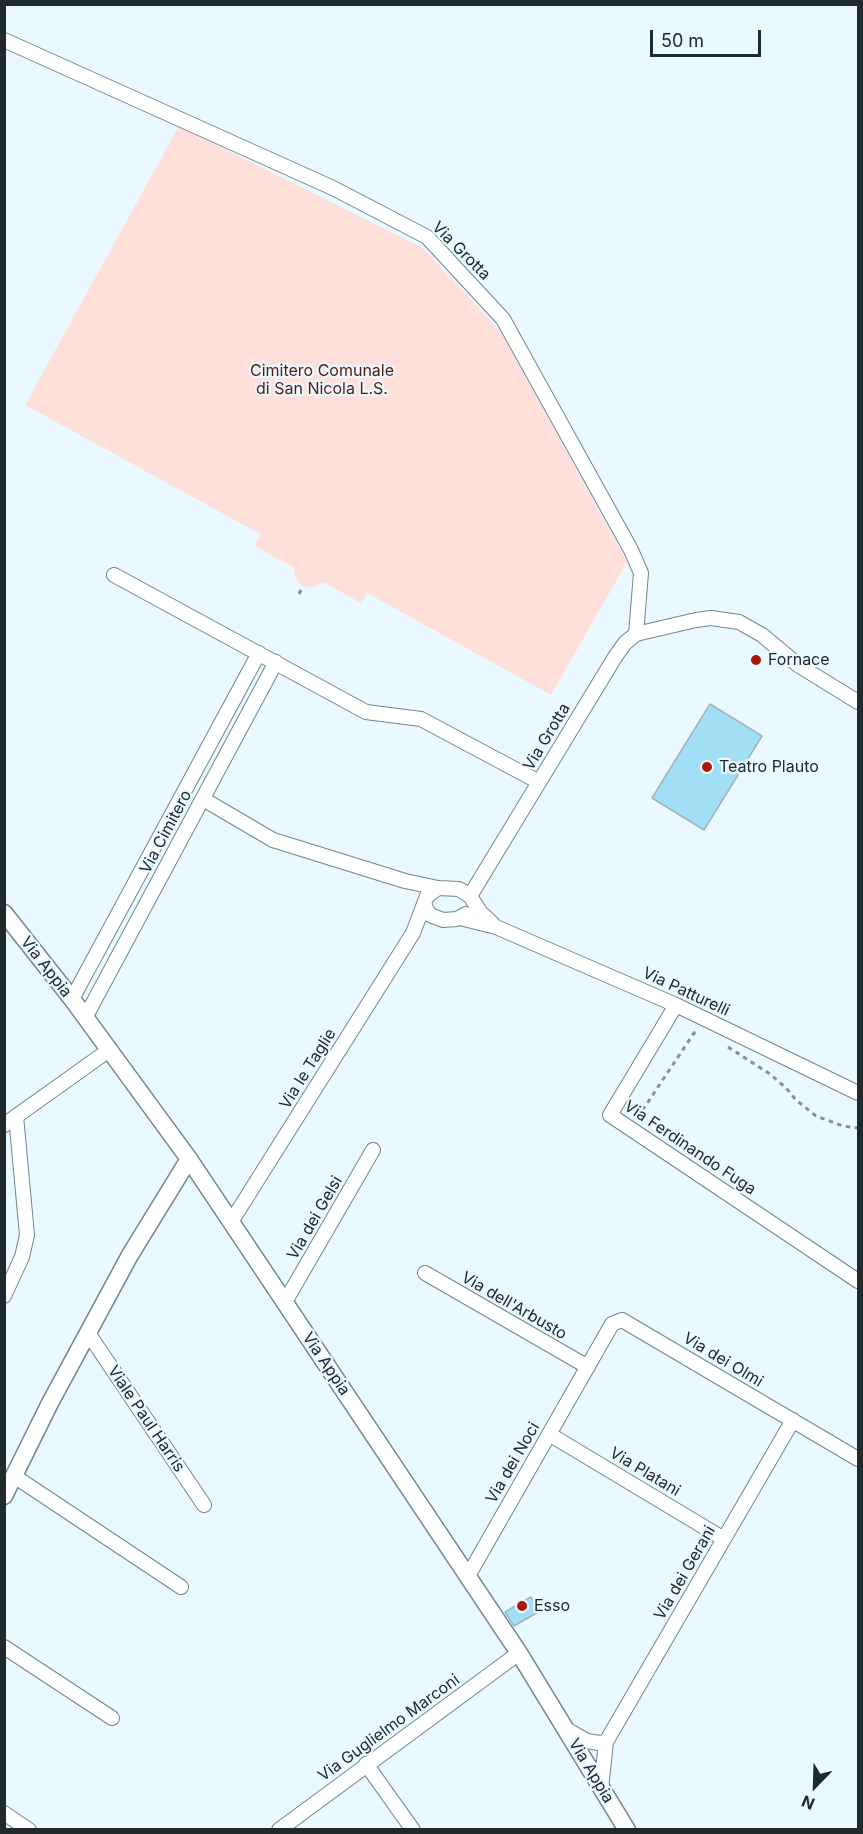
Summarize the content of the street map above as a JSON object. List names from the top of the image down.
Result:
{
  "streets": {
    "street": [
      "Via Grotta",
      "Via Cimitero",
      "Via Appia",
      "Via Patturelli",
      "Via le Taglie",
      "Via Ferdinando Fuga",
      "Via dei Gelsi",
      "Via dell'Arbusto",
      "Via dei Olmi",
      "Viale Paul Harris",
      "Via dei Noci",
      "Via Platani",
      "Via dei Gerani",
      "Via Guglielmo Marconi"
    ]
  },
  "crossings": [
    ["Via Grotta", "Via Patturelli"],
    ["Via Grotta", "Via le Taglie"],
    ["Via Cimitero", "Via Appia"],
    ["Via Appia", "Via le Taglie"],
    ["Via Appia", "Via dei Gelsi"],
    ["Via Appia", "Via dei Noci"],
    ["Via Appia", "Via dei Gerani"],
    ["Via Appia", "Via Guglielmo Marconi"],
    ["Via Patturelli", "Via le Taglie"],
    ["Via Patturelli", "Via Ferdinando Fuga"],
    ["Via dell'Arbusto", "Via dei Olmi"],
    ["Via dell'Arbusto", "Via dei Noci"],
    ["Via dei Olmi", "Via dei Noci"],
    ["Via dei Olmi", "Via dei Gerani"],
    ["Via dei Noci", "Via Platani"],
    ["Via Platani", "Via dei Gerani"]
  ],
  "parks": ["Cimitero Comunale di San Nicola L.S."],
  "places": ["Fornace", "Teatro Plauto", "Esso"],
  "scale_bar": "50 m",
  "north": "bottom left"
}
